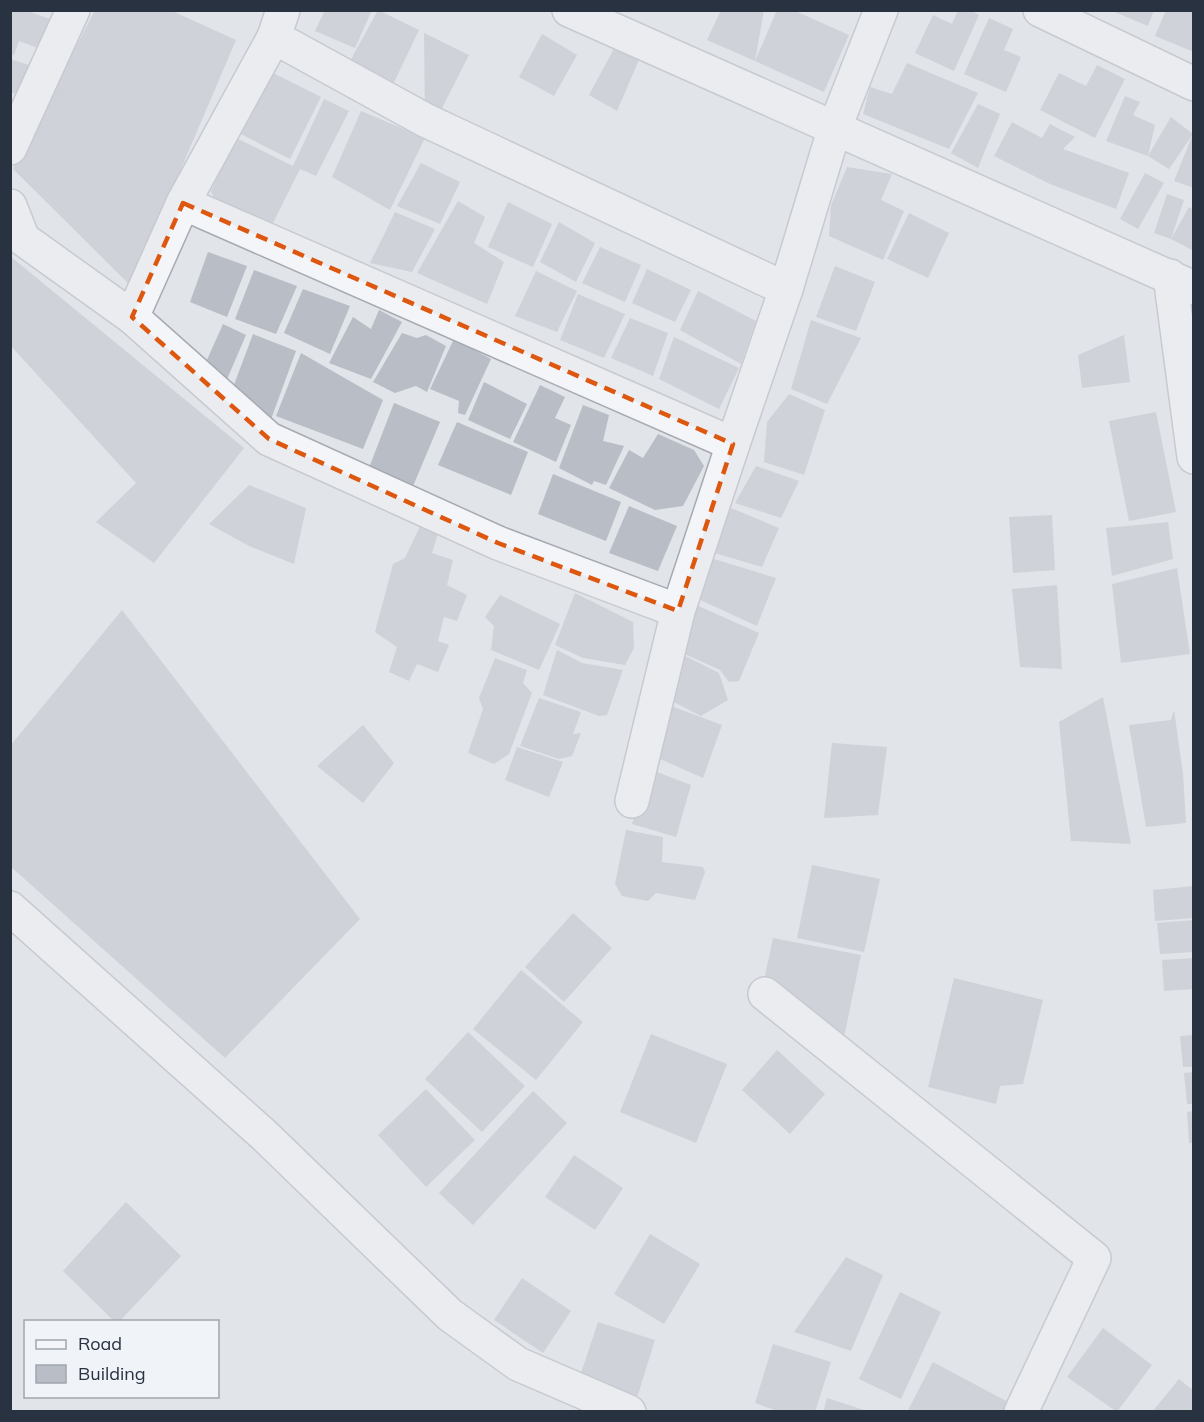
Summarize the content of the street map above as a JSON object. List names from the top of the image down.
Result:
{
  "legend": ["Road", "Building"]
}
